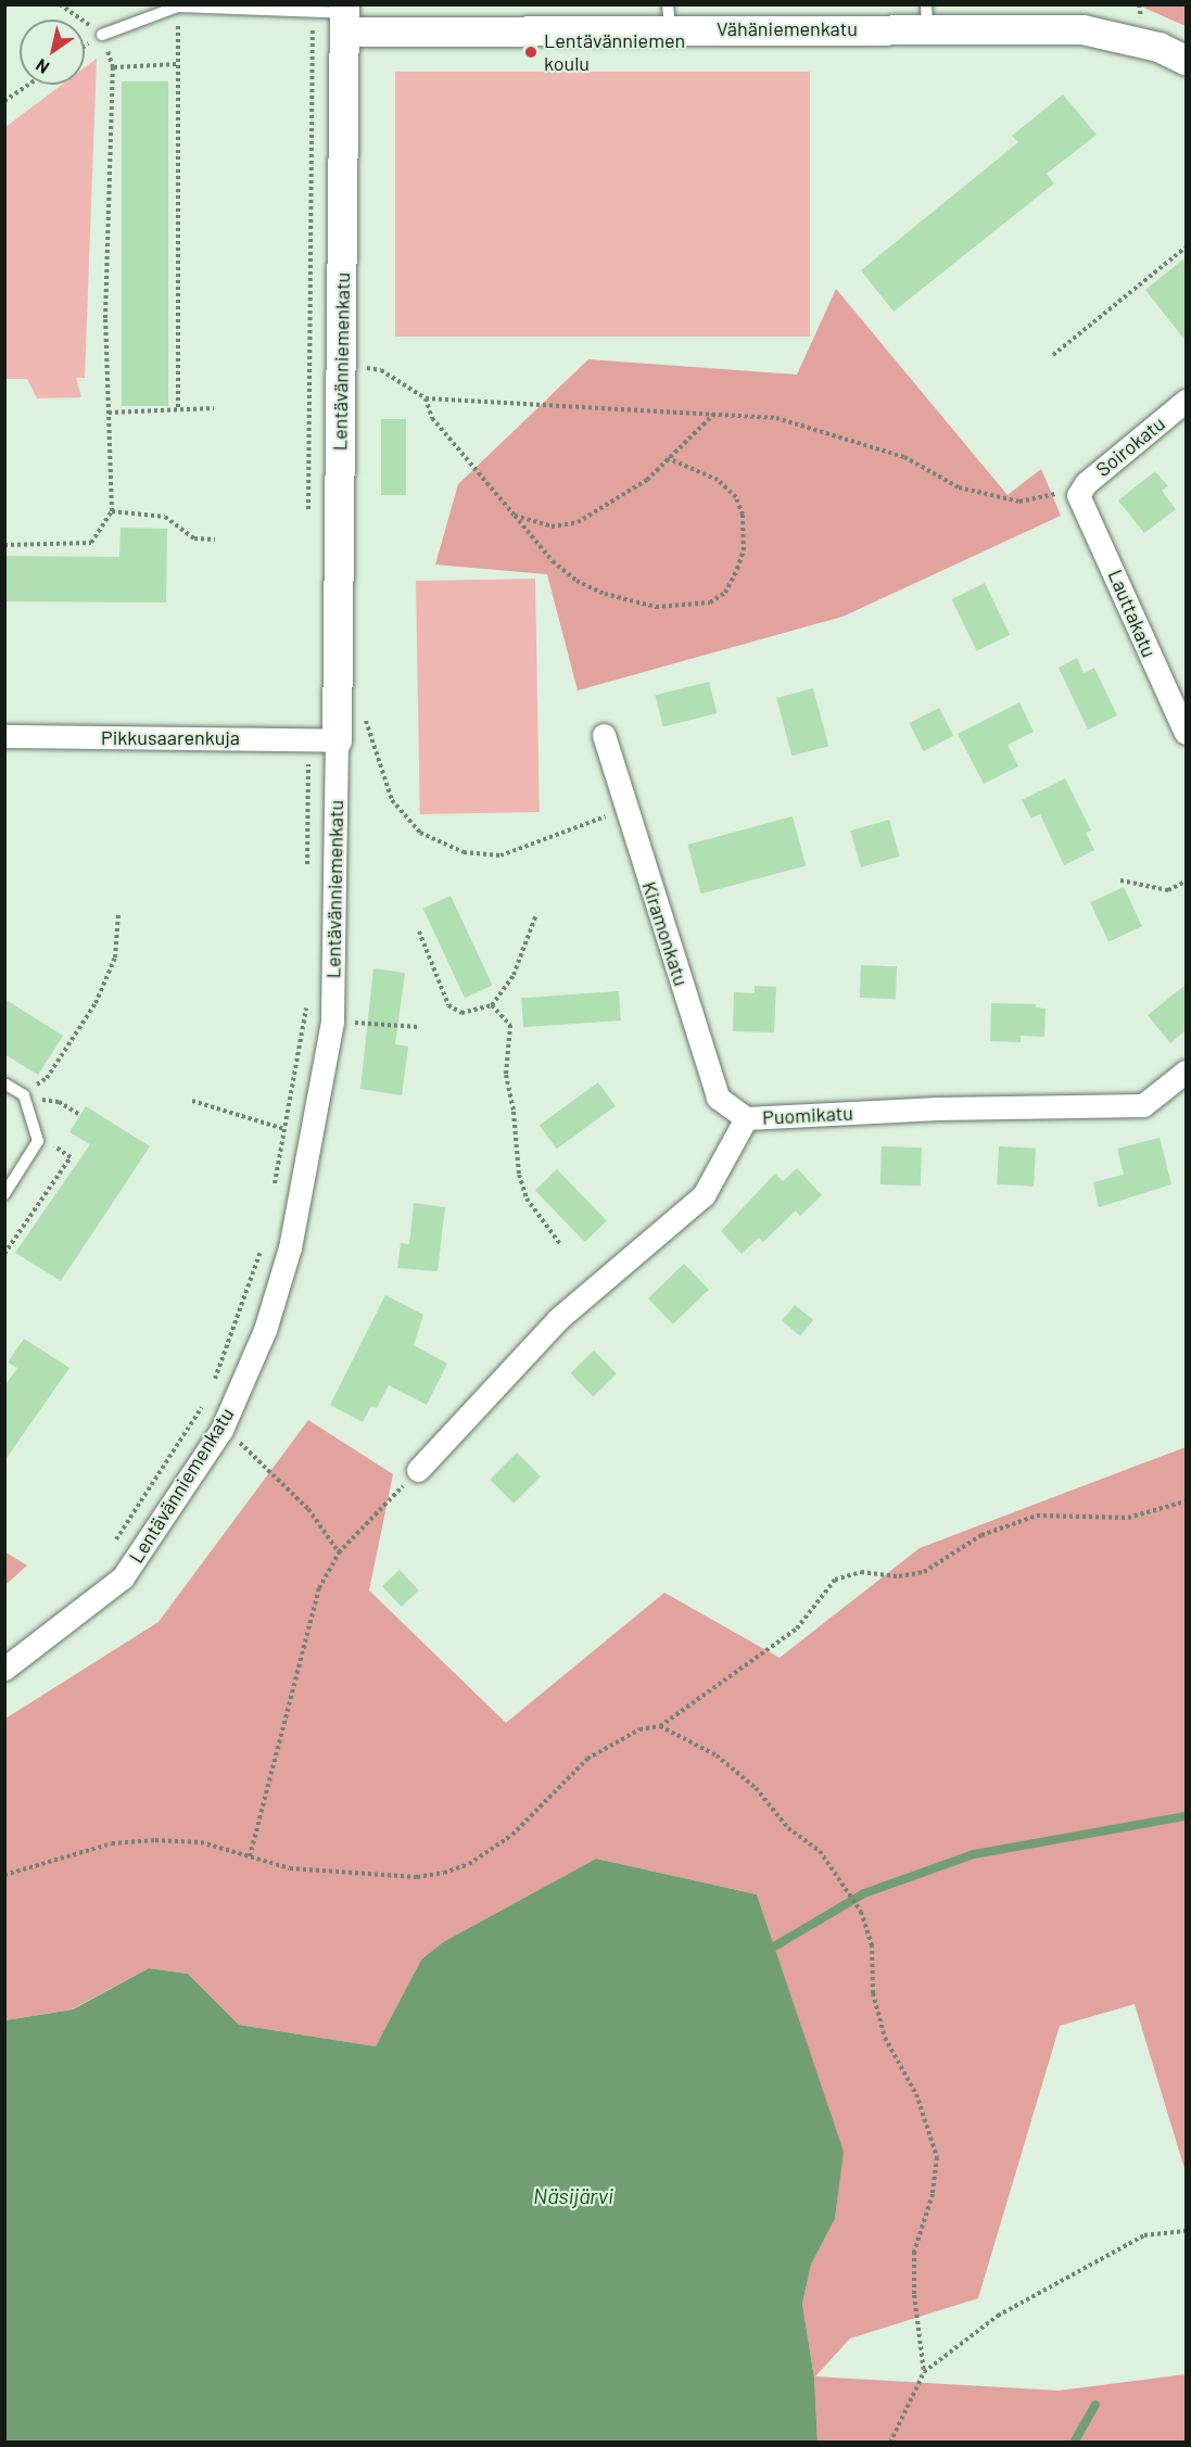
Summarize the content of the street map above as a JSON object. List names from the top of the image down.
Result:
{
  "streets": {
    "street": [
      "Vähäniemenkatu",
      "Lentävänniemenkatu",
      "Soirokatu",
      "Lauttakatu",
      "Pikkusaarenkuja",
      "Kiramonkatu",
      "Puomikatu"
    ]
  },
  "crossings": [
    ["Vähäniemenkatu", "Lentävänniemenkatu"],
    ["Lentävänniemenkatu", "Pikkusaarenkuja"],
    ["Soirokatu", "Lauttakatu"],
    ["Kiramonkatu", "Puomikatu"]
  ],
  "water": ["Näsijärvi"],
  "places": ["Lentävänniemen koulu"],
  "north": "bottom left"
}
